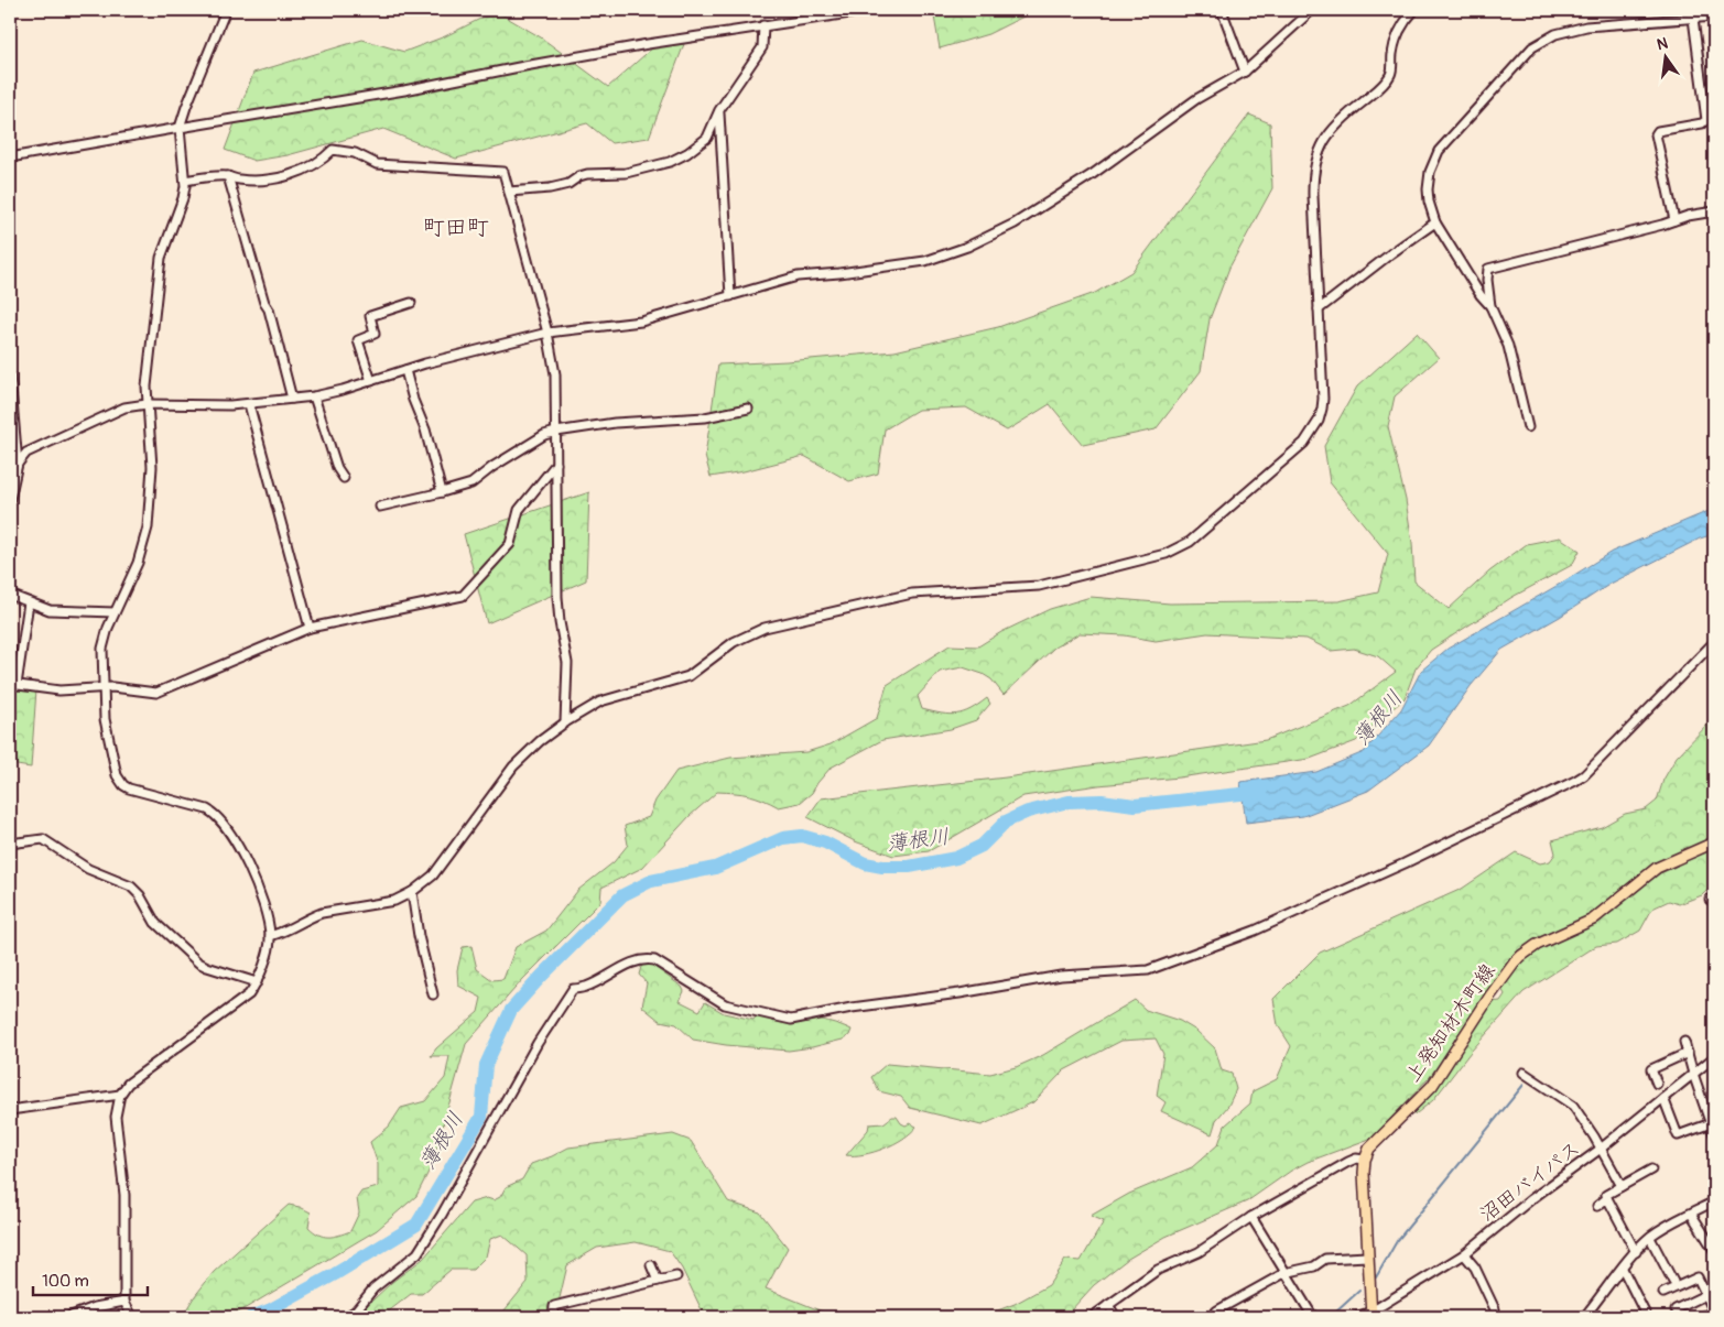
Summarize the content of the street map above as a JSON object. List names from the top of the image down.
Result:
{
  "streets": {
    "main road": ["上発知材木町線"],
    "street": ["沼田バイパス"]
  },
  "districts": ["町田町"],
  "water": ["薄根川"],
  "scale_bar": "100 m",
  "north": "top"
}
